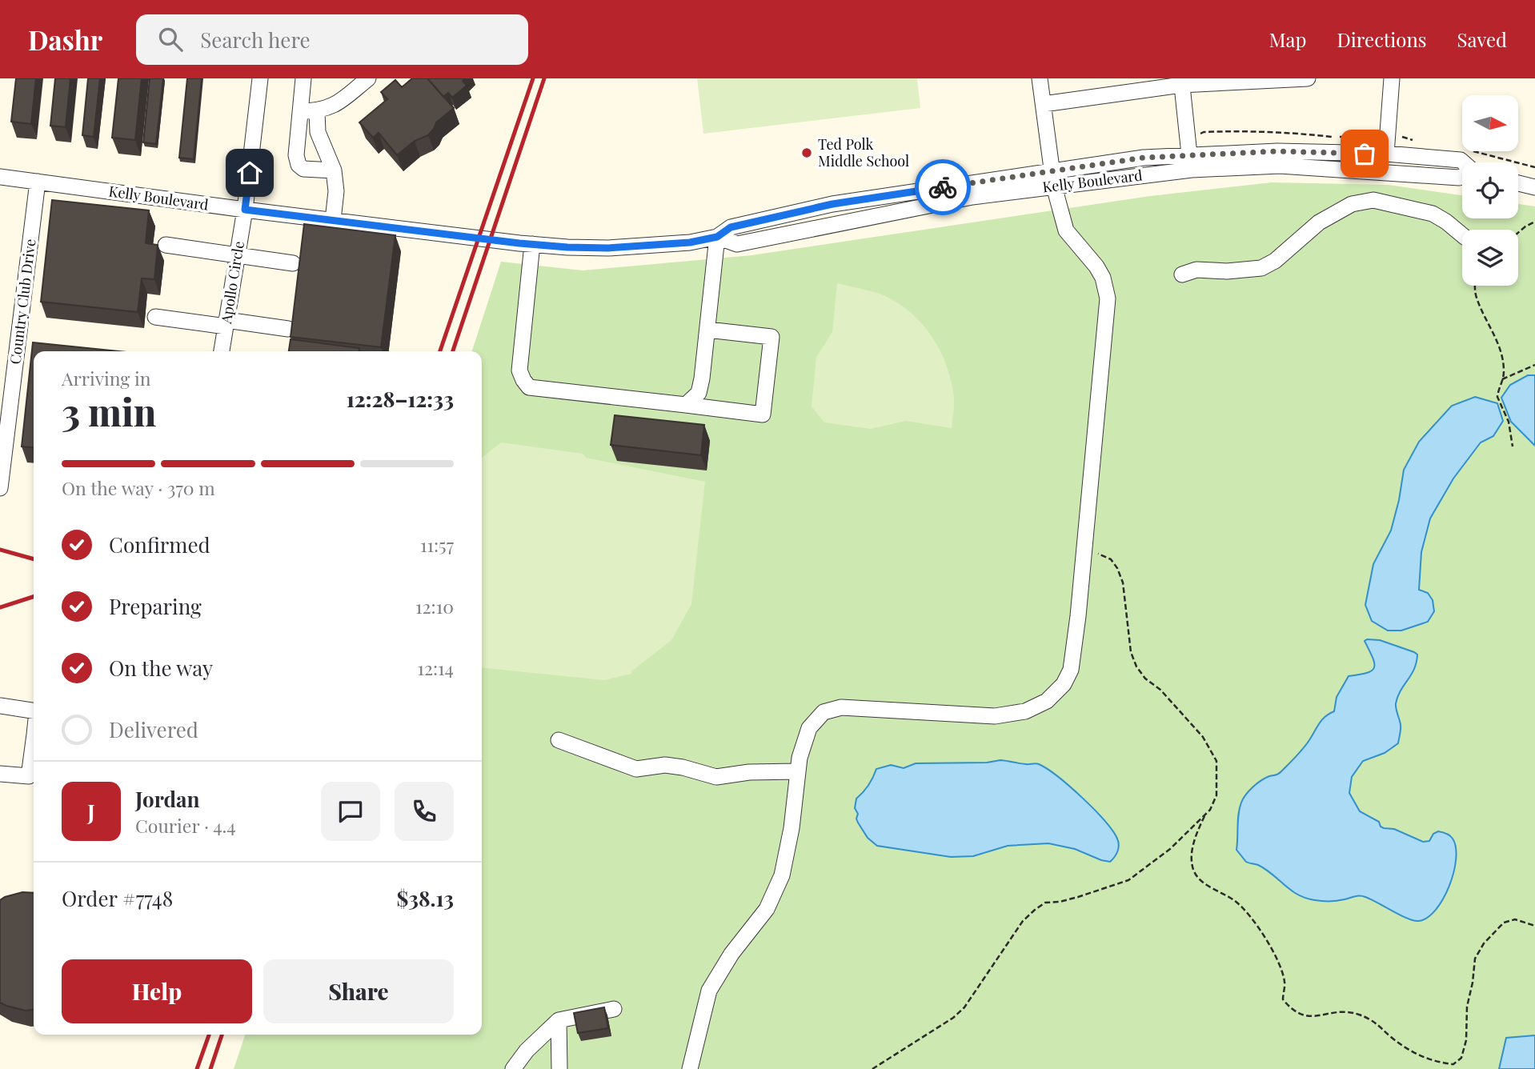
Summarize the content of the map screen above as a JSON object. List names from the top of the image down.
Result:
{
  "streets": {
    "street": ["Kelly Boulevard", "Apollo Circle", "Country Club Drive"]
  },
  "crossings": [
    ["Kelly Boulevard", "Apollo Circle"],
    ["Kelly Boulevard", "Country Club Drive"]
  ],
  "places": ["Ted Polk Middle School"],
  "north": "right",
  "page": {
    "header": "Dashr",
    "search": "Search here",
    "nav": ["Map", "Directions", "Saved"],
    "heading": ["3 min", "Arriving in", "12:28–12:33"],
    "panel": [
      "Jordan",
      "Courier · 4.4",
      "Order #7748",
      "$38.13"
    ],
    "bar": "On the way · 370 m",
    "list": [
      ["Confirmed", "11:57"],
      ["Preparing", "12:10"],
      ["On the way", "12:14"],
      "Delivered"
    ],
    "round": "J",
    "buttons": ["Help", "Share"]
  }
}
